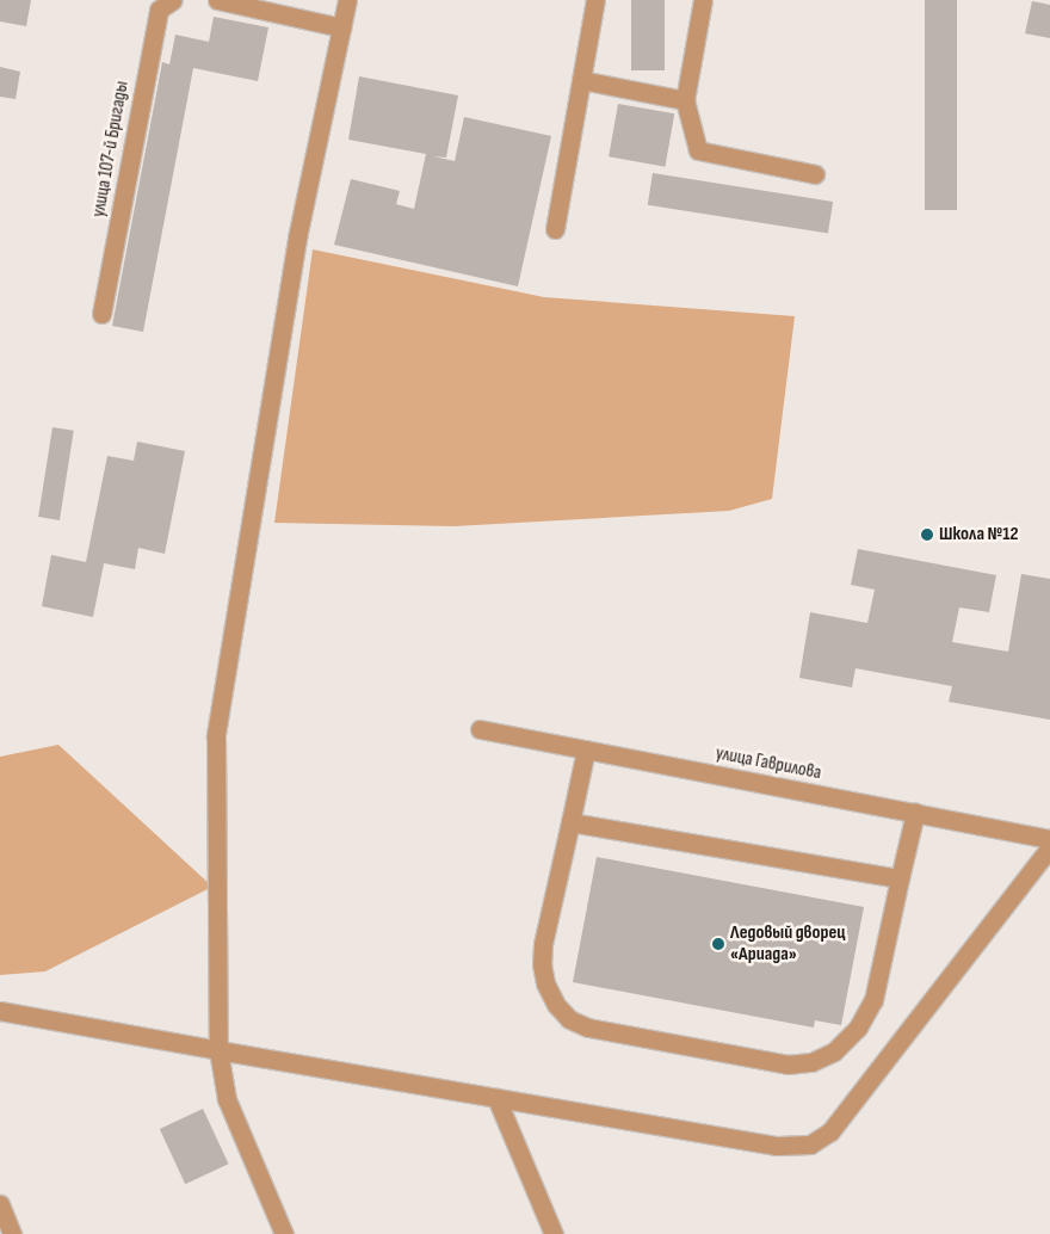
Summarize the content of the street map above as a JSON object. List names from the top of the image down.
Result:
{
  "streets": {
    "street": ["улица 107-й Бригады", "улица Гаврилова"]
  },
  "places": ["Школа №12", "Ледовый дворец «Ариада»"]
}
